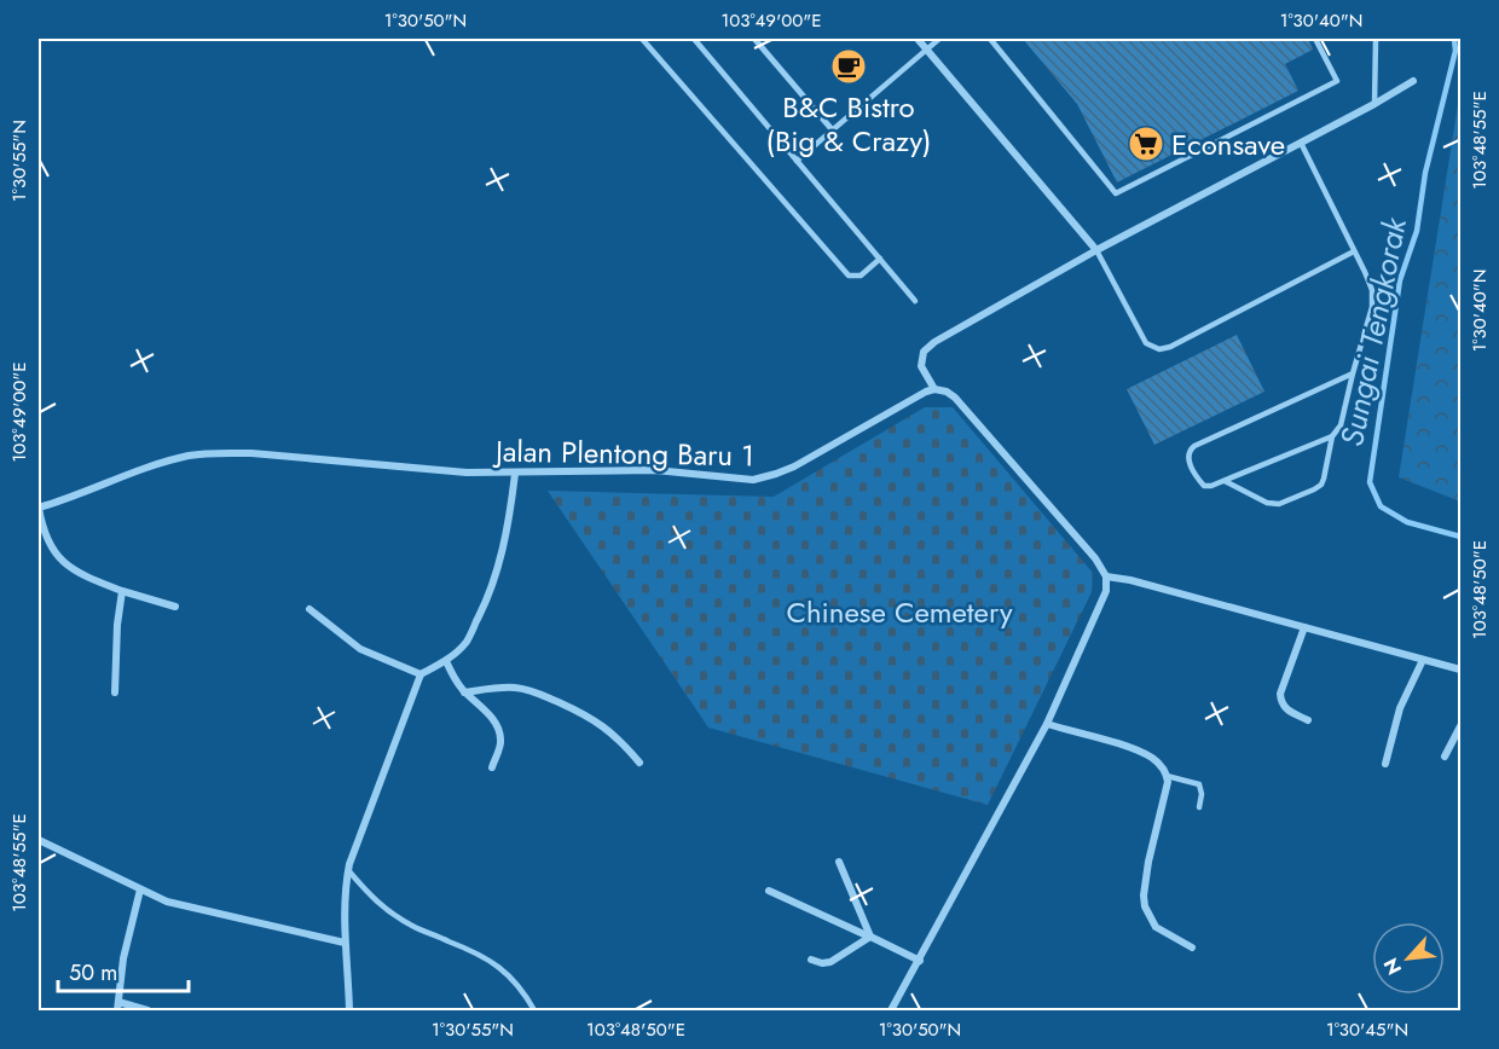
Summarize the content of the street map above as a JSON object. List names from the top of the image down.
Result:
{
  "streets": {
    "street": ["Jalan Plentong Baru 1"]
  },
  "water": ["Sungai Tengkorak"],
  "parks": ["Chinese Cemetery"],
  "places": {
    "cafe": ["B&C Bistro (Big & Crazy)"],
    "supermarket": ["Econsave"]
  },
  "scale_bar": "50 m",
  "north": "bottom left",
  "coordinates": [
    "1°30'50\"N",
    "103°49'00\"E",
    "1°30'40\"N",
    "103°48'55\"E",
    "1°30'55\"N",
    "103°48'50\"E",
    "1°30'45\"N"
  ]
}
